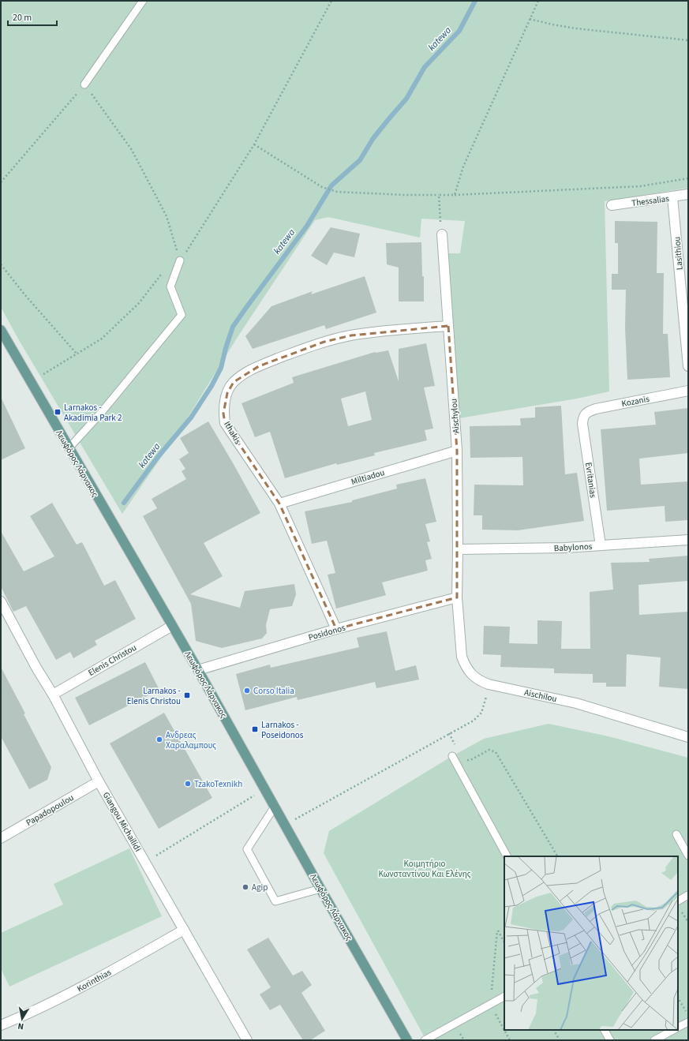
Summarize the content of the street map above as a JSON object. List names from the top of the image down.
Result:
{
  "streets": {
    "main road": ["Λεωφόρος Λάρνακος"],
    "street": [
      "Thessalias",
      "Lasithiou",
      "Kozanis",
      "Aischylou",
      "Ithakis",
      "Miltiadou",
      "Evritanias",
      "Babylonos",
      "Posidonos",
      "Elenis Christou",
      "Aischilou",
      "Papadopoulou",
      "Giangou Michailidi",
      "Korinthias"
    ]
  },
  "crossings": [
    ["Thessalias", "Lasithiou"],
    ["Kozanis", "Evritanias"],
    ["Aischylou", "Ithakis"],
    ["Aischylou", "Miltiadou"],
    ["Aischylou", "Babylonos"],
    ["Aischylou", "Posidonos"],
    ["Aischylou", "Aischilou"],
    ["Ithakis", "Miltiadou"],
    ["Ithakis", "Posidonos"],
    ["Λεωφόρος Λάρνακος", "Posidonos"],
    ["Λεωφόρος Λάρνακος", "Elenis Christou"],
    ["Evritanias", "Babylonos"],
    ["Posidonos", "Aischilou"],
    ["Elenis Christou", "Giangou Michailidi"],
    ["Papadopoulou", "Giangou Michailidi"],
    ["Giangou Michailidi", "Korinthias"]
  ],
  "water": ["katewa"],
  "parks": ["Κοιμητήριο Κωνσταντίνου Και Ελένης"],
  "places": {
    "transit": ["Larnakos - Akadimia Park 2", "Larnakos - Elenis Christou", "Larnakos - Poseidonos"],
    "other": [
      "Corso Italia",
      "Ανδρεας Χαραλαμπους",
      "TzakoTexnikh",
      "Agip"
    ]
  },
  "scale_bar": "20 m",
  "north": "bottom"
}
